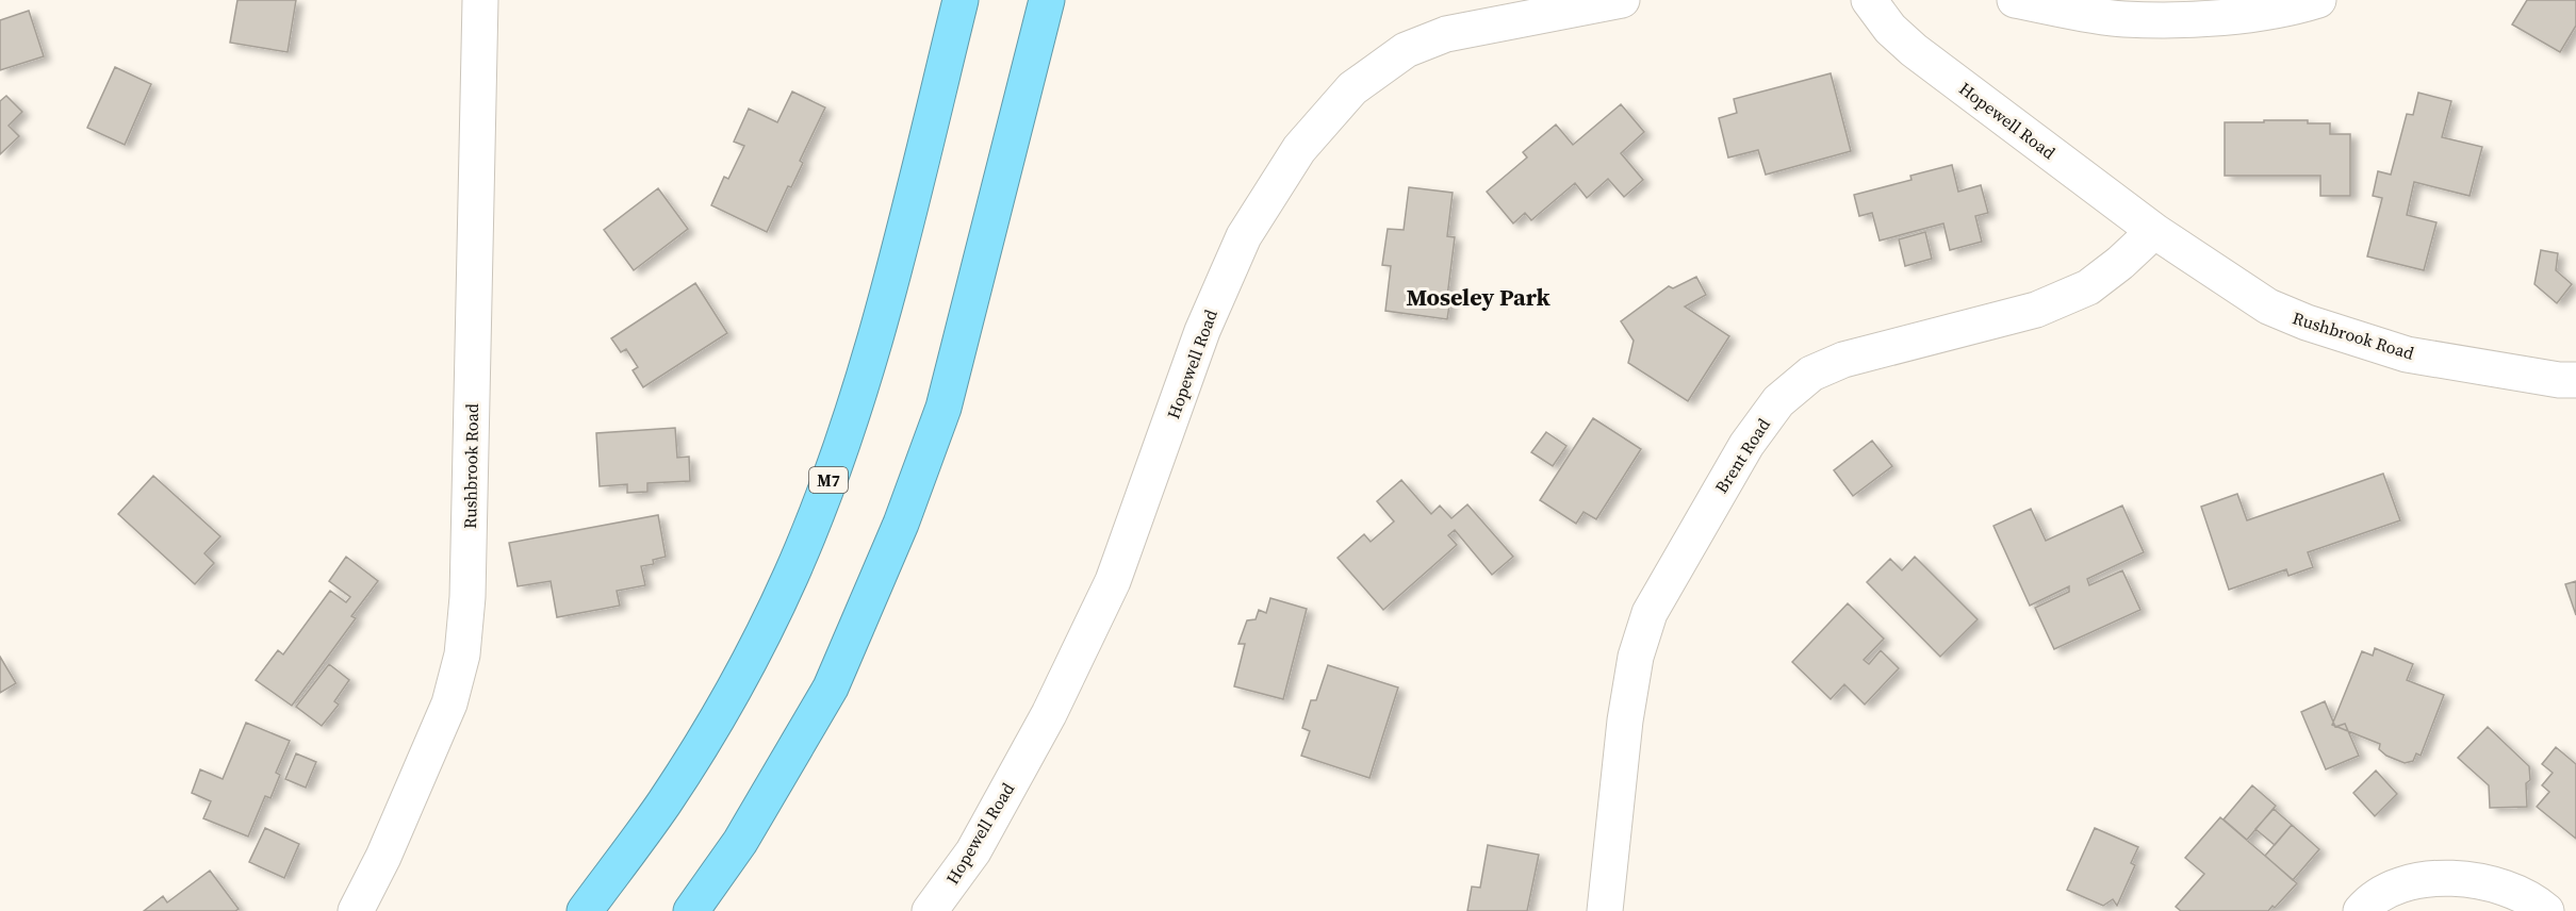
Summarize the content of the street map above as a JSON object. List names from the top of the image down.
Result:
{
  "streets": {
    "highway": ["M7"],
    "street": ["Hopewell Road", "Rushbrook Road", "Brent Road"]
  },
  "crossings": [
    ["Hopewell Road", "Rushbrook Road"],
    ["Hopewell Road", "Brent Road"],
    ["Rushbrook Road", "Brent Road"]
  ],
  "districts": ["Moseley Park"]
}
